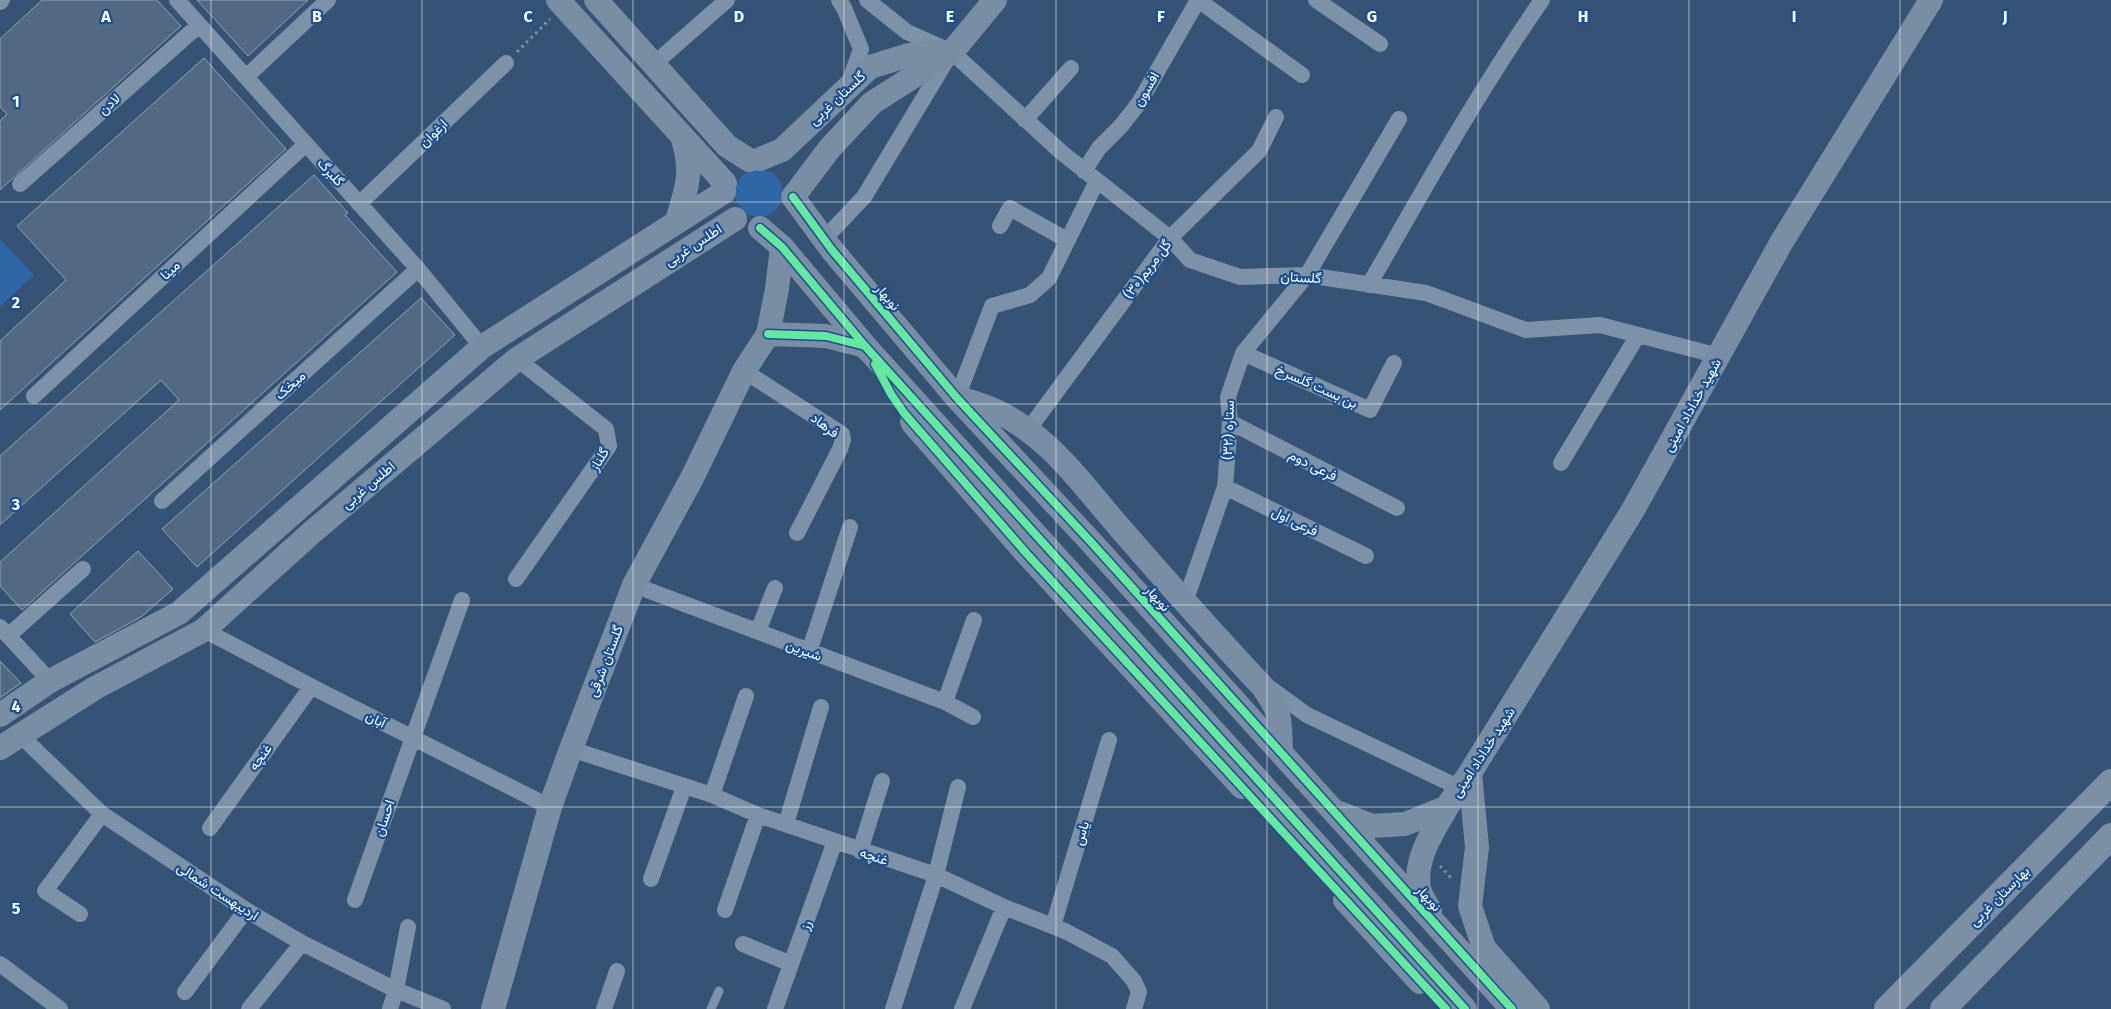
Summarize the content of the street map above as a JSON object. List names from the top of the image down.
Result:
{
  "streets": {
    "main road": ["بهارستان غربی"],
    "street": [
      "افسون",
      "گلستان غربی",
      "لادن",
      "ارغوان",
      "گلبرگ",
      "اطلس غربی",
      "گل مریم(۳۰)",
      "مینا",
      "گلستان",
      "نوبهار",
      "میخک",
      "بن بست گلسرخ",
      "شهید خداداد امینی",
      "فرهاد",
      "ستاره (۳۲)",
      "گلناز",
      "فرعی دوم",
      "فرعی اول",
      "شیرین",
      "گلستان شرقی",
      "آبان",
      "غنچه",
      "احسان",
      "یاس",
      "اردیبهست شمالی",
      "رز"
    ]
  },
  "crossings": [
    ["افسون", "گلستان"],
    ["افسون", "نوبهار"],
    ["گلستان غربی", "اطلس غربی"],
    ["گلستان غربی", "گلستان"],
    ["گلستان غربی", "نوبهار"],
    ["لادن", "گلبرگ"],
    ["ارغوان", "گلبرگ"],
    ["گلبرگ", "اطلس غربی"],
    ["گلبرگ", "مینا"],
    ["گلبرگ", "میخک"],
    ["اطلس غربی", "نوبهار"],
    ["اطلس غربی", "گلناز"],
    ["اطلس غربی", "آبان"],
    ["اطلس غربی", "اردیبهست شمالی"],
    ["گل مریم(۳۰)", "گلستان"],
    ["گلستان", "شهید خداداد امینی"],
    ["گلستان", "ستاره (۳۲)"],
    ["نوبهار", "شهید خداداد امینی"],
    ["بن بست گلسرخ", "ستاره (۳۲)"],
    ["فرهاد", "گلستان شرقی"],
    ["ستاره (۳۲)", "فرعی دوم"],
    ["ستاره (۳۲)", "فرعی اول"],
    ["شیرین", "گلستان شرقی"],
    ["گلستان شرقی", "آبان"],
    ["گلستان شرقی", "غنچه"],
    ["آبان", "غنچه"],
    ["آبان", "احسان"],
    ["غنچه", "یاس"],
    ["غنچه", "رز"]
  ],
  "grid": {
    "columns": [
      "A",
      "B",
      "C",
      "D",
      "E",
      "F",
      "G",
      "H",
      "I",
      "J"
    ],
    "rows": [
      "1",
      "2",
      "3",
      "4",
      "5"
    ]
  }
}
